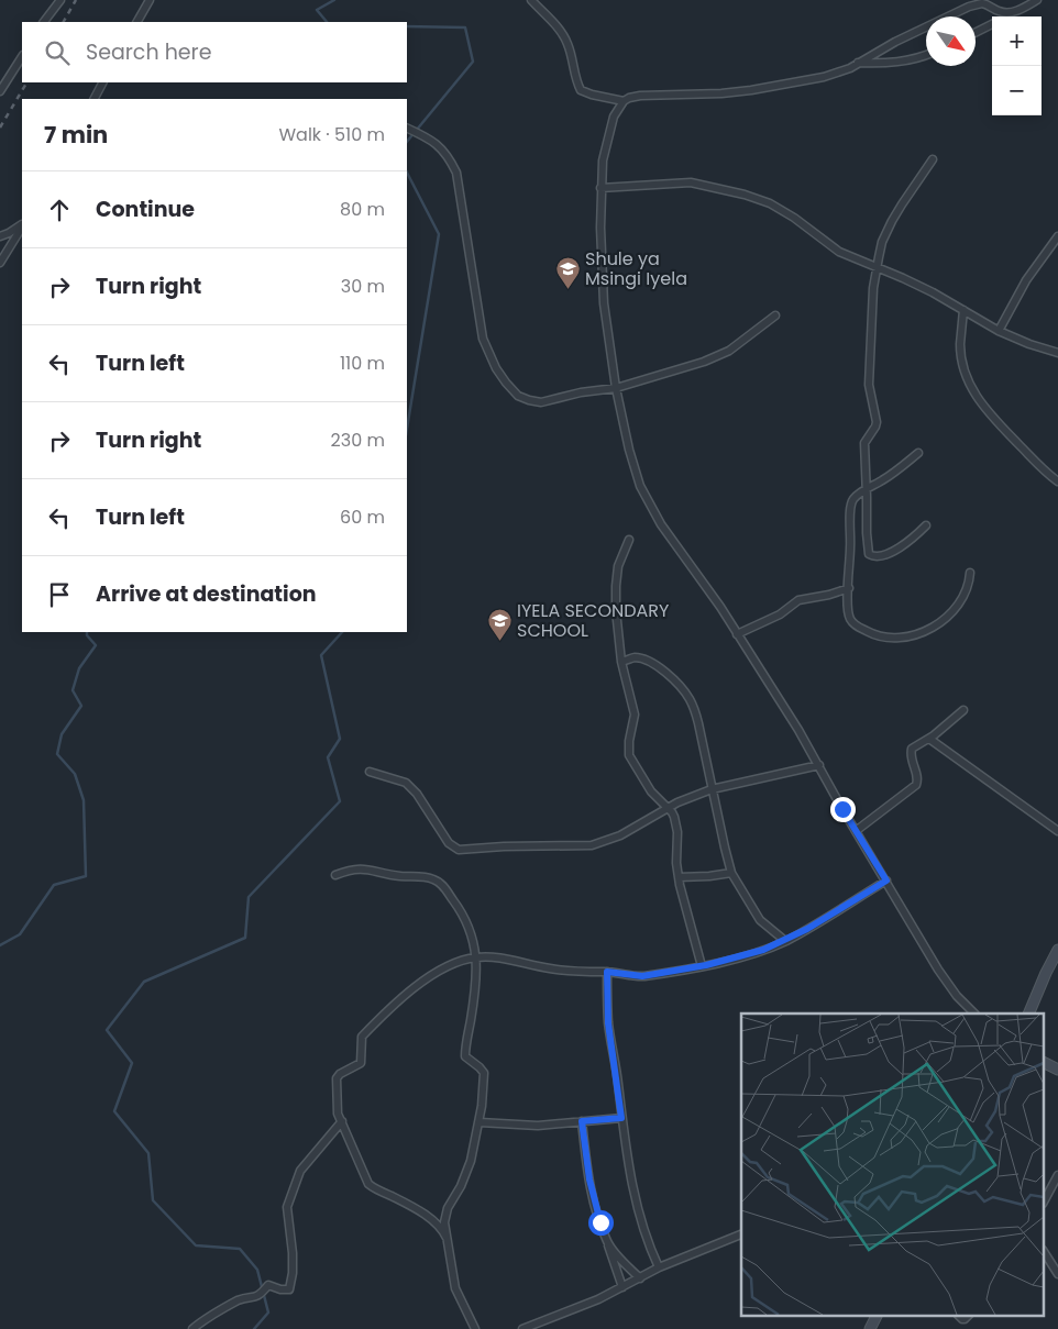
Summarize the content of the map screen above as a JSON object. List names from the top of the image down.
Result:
{
  "places": {
    "school or university": ["Shule ya Msingi Iyela", "IYELA SECONDARY SCHOOL"]
  },
  "north": "bottom right",
  "page": {
    "map_buttons": ["+", "−"],
    "search": "Search here",
    "heading": ["7 min", "Walk · 510 m"],
    "list": [
      ["Continue", "80 m"],
      ["Turn right", "30 m"],
      ["Turn left", "110 m"],
      ["Turn right", "230 m"],
      ["Turn left", "60 m"],
      "Arrive at destination"
    ]
  }
}
